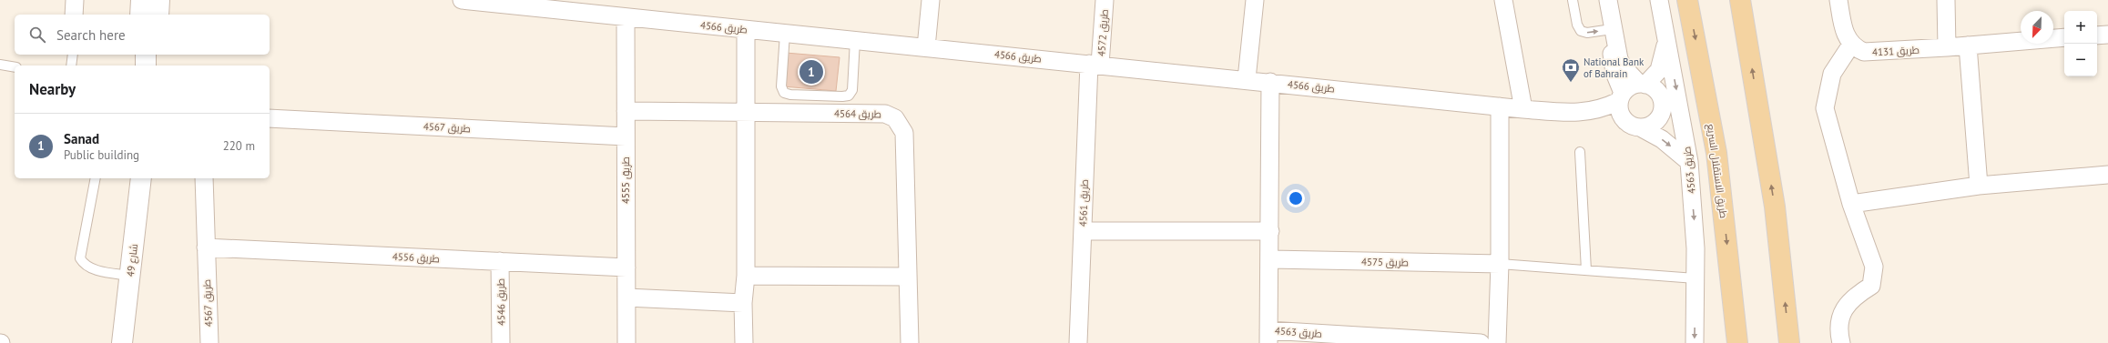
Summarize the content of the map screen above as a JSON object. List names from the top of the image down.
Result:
{
  "streets": {
    "main road": ["طريق الاستقلال السريع"],
    "street": [
      "طريق 4566",
      "طريق 4572",
      "طريق 4131",
      "طريق 4564",
      "طريق 4567",
      "طريق 4563",
      "طريق 4555",
      "طريق 4561",
      "طريق 4556",
      "شارع 49",
      "طريق 4575",
      "طريق 4546"
    ]
  },
  "crossings": [
    ["طريق 4566", "طريق 4572"],
    ["طريق 4566", "طريق 4563"],
    ["طريق 4566", "طريق 4555"],
    ["طريق 4566", "طريق 4561"],
    ["طريق 4572", "طريق 4561"],
    ["طريق 4564", "طريق 4555"],
    ["طريق 4567", "طريق 4555"],
    ["طريق 4567", "طريق 4556"],
    ["طريق 4555", "طريق 4556"],
    ["طريق 4556", "طريق 4546"]
  ],
  "places": {
    "bank": ["National Bank of Bahrain"]
  },
  "north": "bottom left",
  "page": {
    "map_buttons": ["+", "−"],
    "search": "Search here",
    "pins": "1",
    "heading": "Nearby",
    "list": [
      {
        "mark": "1",
        "name": "Sanad",
        "note": "Public building",
        "value": "220 m"
      }
    ]
  }
}
